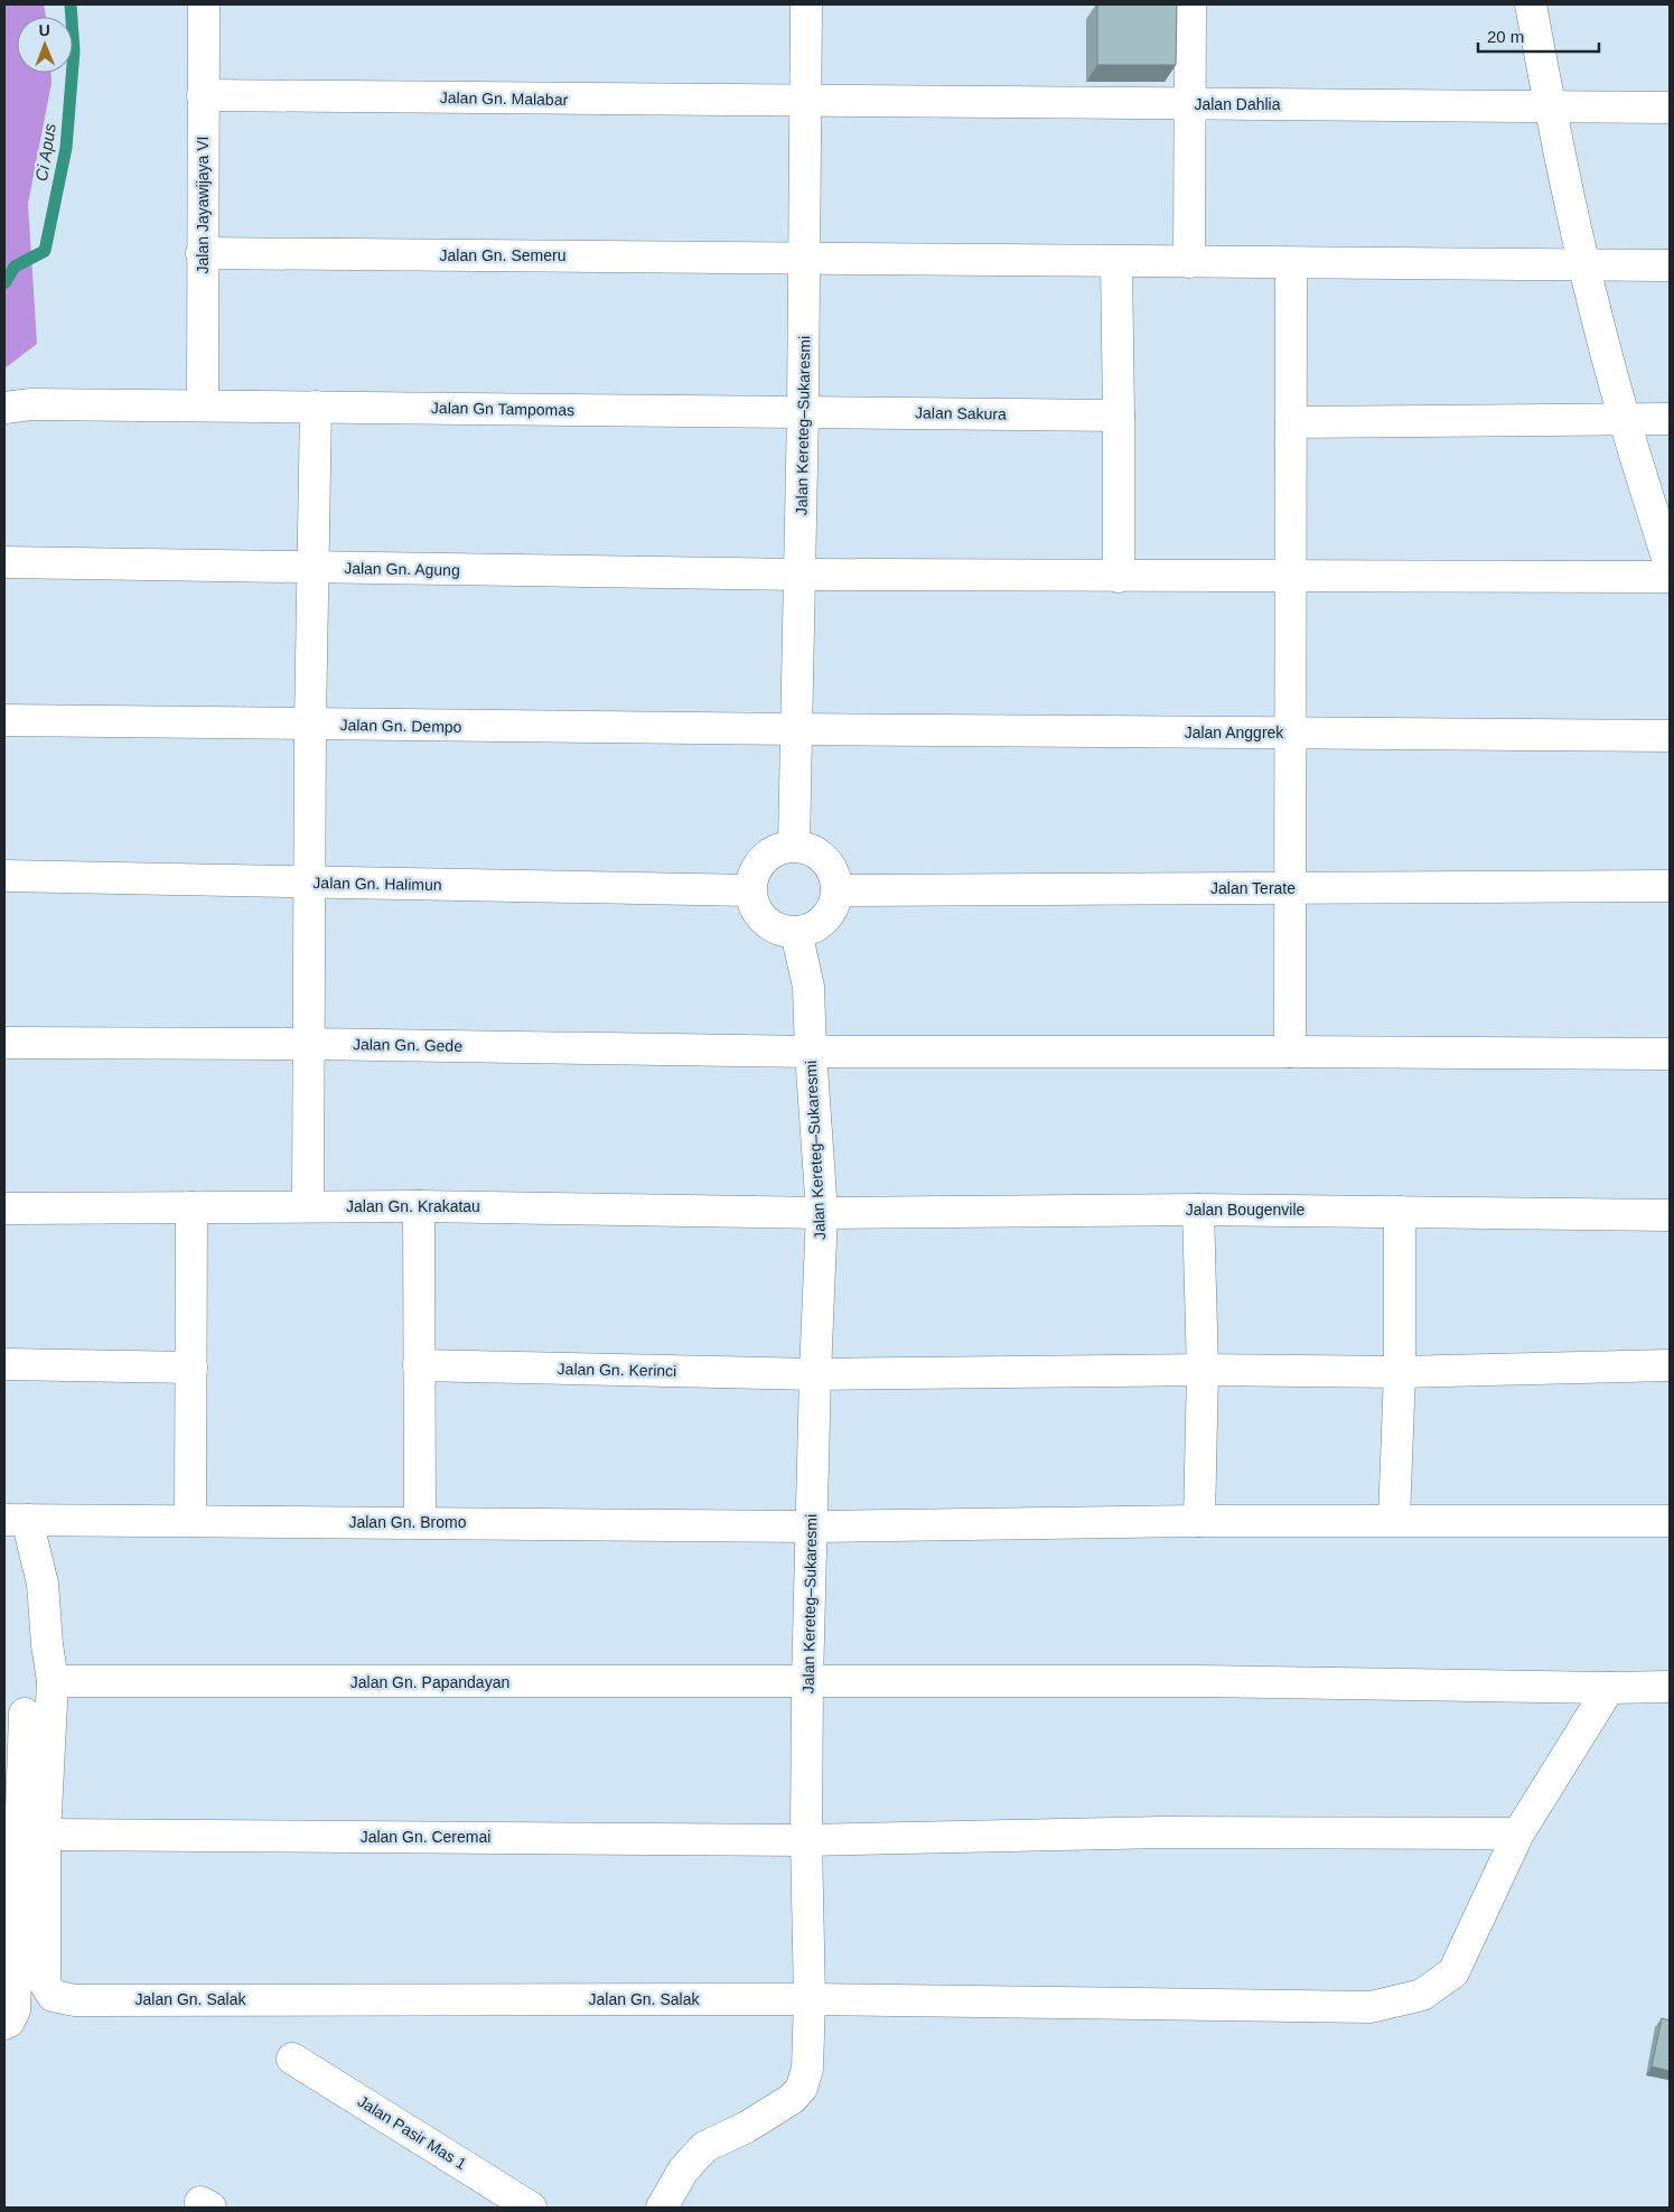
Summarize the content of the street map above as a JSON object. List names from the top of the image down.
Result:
{
  "streets": {
    "street": [
      "Jalan Gn. Malabar",
      "Jalan Dahlia",
      "Jalan Jayawijaya VI",
      "Jalan Gn. Semeru",
      "Jalan Gn Tampomas",
      "Jalan Sakura",
      "Jalan Kereteg–Sukaresmi",
      "Jalan Gn. Agung",
      "Jalan Gn. Dempo",
      "Jalan Anggrek",
      "Jalan Gn. Halimun",
      "Jalan Terate",
      "Jalan Gn. Gede",
      "Jalan Gn. Krakatau",
      "Jalan Bougenvile",
      "Jalan Gn. Kerinci",
      "Jalan Gn. Bromo",
      "Jalan Gn. Papandayan",
      "Jalan Gn. Ceremai",
      "Jalan Gn. Salak",
      "Jalan Pasir Mas 1"
    ]
  },
  "crossings": [
    ["Jalan Gn. Malabar", "Jalan Dahlia"],
    ["Jalan Gn. Malabar", "Jalan Jayawijaya VI"],
    ["Jalan Gn. Malabar", "Jalan Kereteg–Sukaresmi"],
    ["Jalan Dahlia", "Jalan Kereteg–Sukaresmi"],
    ["Jalan Jayawijaya VI", "Jalan Gn. Semeru"],
    ["Jalan Jayawijaya VI", "Jalan Gn Tampomas"],
    ["Jalan Gn. Semeru", "Jalan Kereteg–Sukaresmi"],
    ["Jalan Gn Tampomas", "Jalan Sakura"],
    ["Jalan Gn Tampomas", "Jalan Kereteg–Sukaresmi"],
    ["Jalan Sakura", "Jalan Kereteg–Sukaresmi"],
    ["Jalan Kereteg–Sukaresmi", "Jalan Gn. Agung"],
    ["Jalan Kereteg–Sukaresmi", "Jalan Gn. Dempo"],
    ["Jalan Kereteg–Sukaresmi", "Jalan Anggrek"],
    ["Jalan Kereteg–Sukaresmi", "Jalan Gn. Halimun"],
    ["Jalan Kereteg–Sukaresmi", "Jalan Terate"],
    ["Jalan Kereteg–Sukaresmi", "Jalan Gn. Gede"],
    ["Jalan Kereteg–Sukaresmi", "Jalan Gn. Krakatau"],
    ["Jalan Kereteg–Sukaresmi", "Jalan Bougenvile"],
    ["Jalan Kereteg–Sukaresmi", "Jalan Gn. Kerinci"],
    ["Jalan Kereteg–Sukaresmi", "Jalan Gn. Bromo"],
    ["Jalan Kereteg–Sukaresmi", "Jalan Gn. Papandayan"],
    ["Jalan Kereteg–Sukaresmi", "Jalan Gn. Ceremai"],
    ["Jalan Kereteg–Sukaresmi", "Jalan Gn. Salak"],
    ["Jalan Gn. Dempo", "Jalan Anggrek"],
    ["Jalan Gn. Halimun", "Jalan Terate"],
    ["Jalan Gn. Krakatau", "Jalan Bougenvile"],
    ["Jalan Gn. Bromo", "Jalan Gn. Salak"],
    ["Jalan Gn. Papandayan", "Jalan Gn. Salak"],
    ["Jalan Gn. Ceremai", "Jalan Gn. Salak"]
  ],
  "water": ["Ci Apus"],
  "scale_bar": "20 m",
  "north": "top"
}
